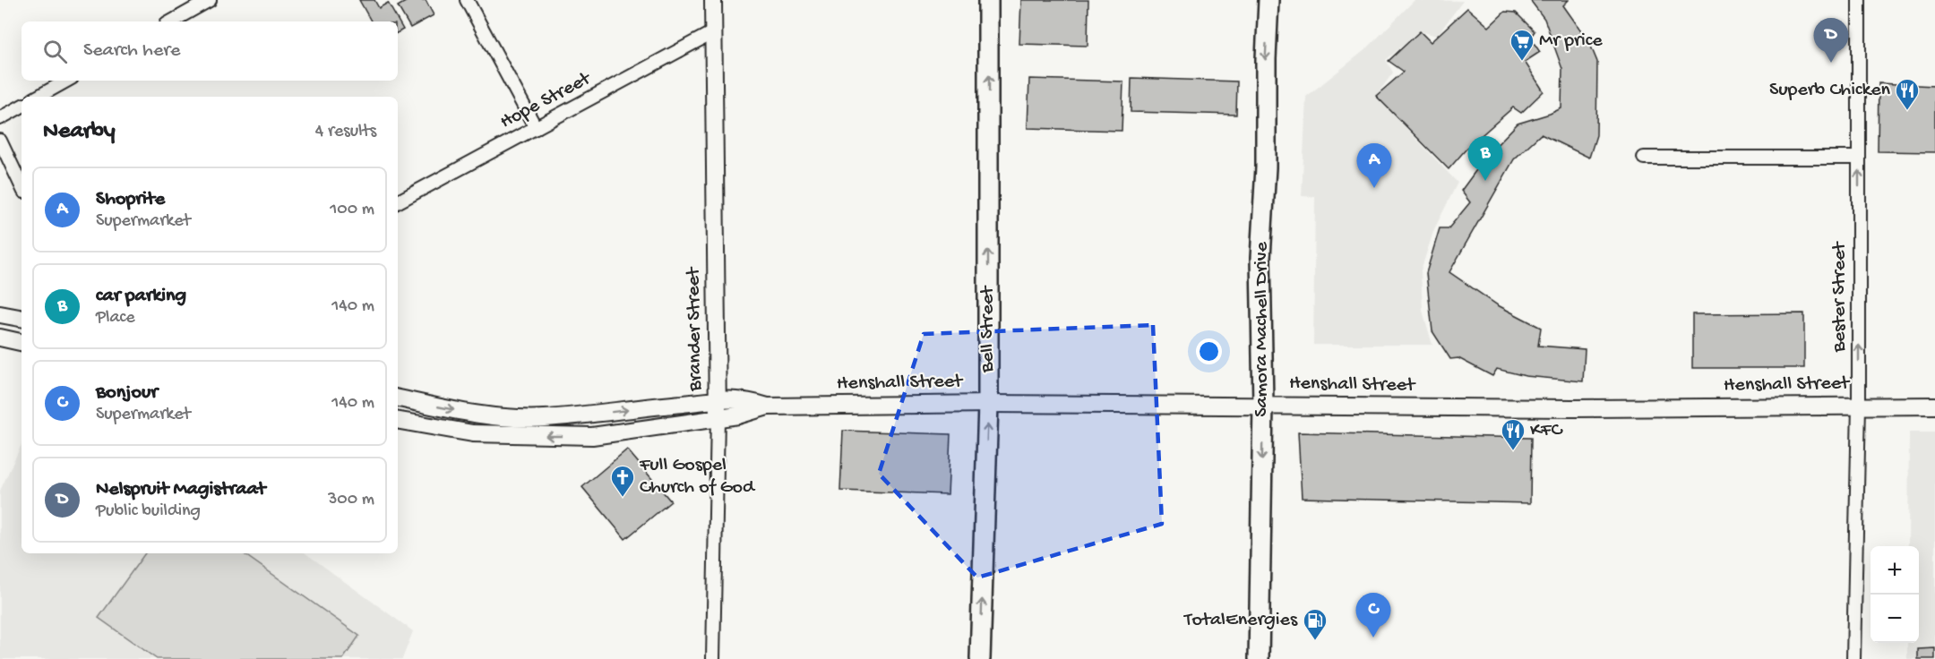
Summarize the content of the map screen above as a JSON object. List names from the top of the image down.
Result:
{
  "streets": {
    "main road": ["Bell Street", "Samora Machell Drive"],
    "street": [
      "Hope Street",
      "Bester Street",
      "Brander Street",
      "Henshall Street"
    ]
  },
  "crossings": [
    ["Hope Street", "Brander Street"],
    ["Bester Street", "Henshall Street"],
    ["Brander Street", "Henshall Street"],
    ["Bell Street", "Henshall Street"],
    ["Samora Machell Drive", "Henshall Street"]
  ],
  "one_way": ["Bester Street", "Bell Street", "Samora Machell Drive"],
  "places": {
    "supermarket": ["Mr price"],
    "restaurant": ["Superb Chicken", "KFC"],
    "church": ["Full Gospel Church of God"],
    "fuel station": ["TotalEnergies"]
  },
  "page": {
    "pins": [
      "D",
      "B",
      "A",
      "C"
    ],
    "search": "Search here",
    "heading": ["Nearby", "4 results"],
    "list": [
      {
        "mark": "A",
        "name": "Shoprite",
        "note": "Supermarket",
        "value": "100 m"
      },
      {
        "mark": "B",
        "name": "car parking",
        "note": "Place",
        "value": "140 m"
      },
      {
        "mark": "C",
        "name": "Bonjour",
        "note": "Supermarket",
        "value": "140 m"
      },
      {
        "mark": "D",
        "name": "Nelspruit Magistraat",
        "note": "Public building",
        "value": "300 m"
      }
    ],
    "map_buttons": ["+", "−"]
  }
}
